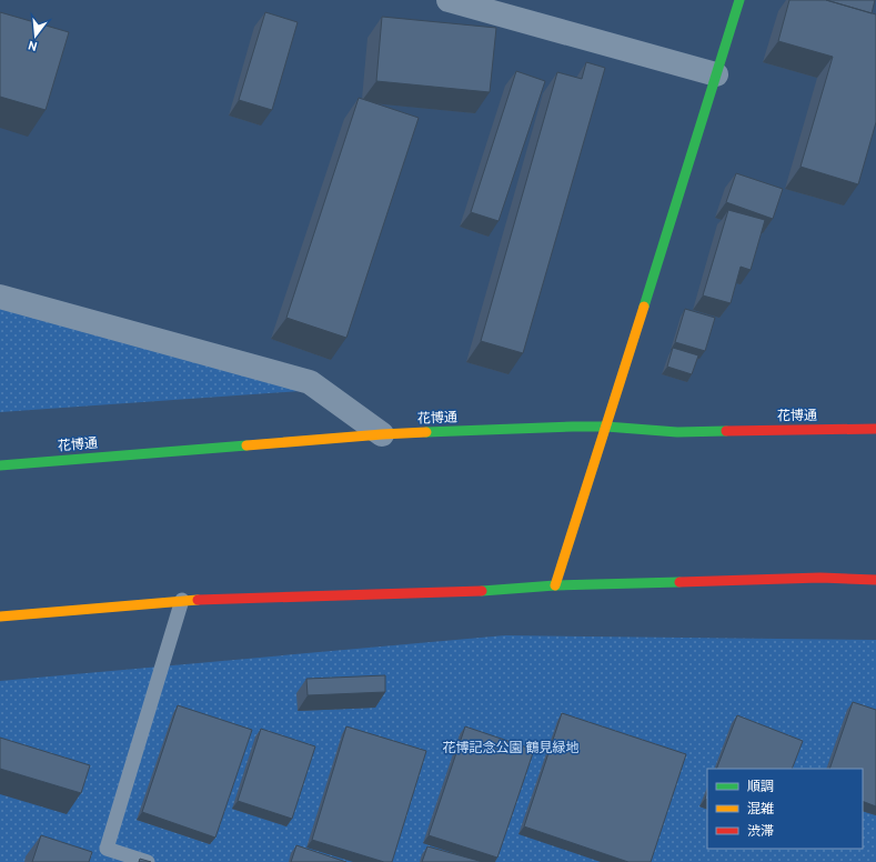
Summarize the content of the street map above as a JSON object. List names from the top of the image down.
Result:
{
  "streets": {
    "street": ["花博通"]
  },
  "parks": ["花博記念公園 鶴見緑地"],
  "legend": ["順調", "混雑", "渋滞"],
  "north": "bottom"
}
